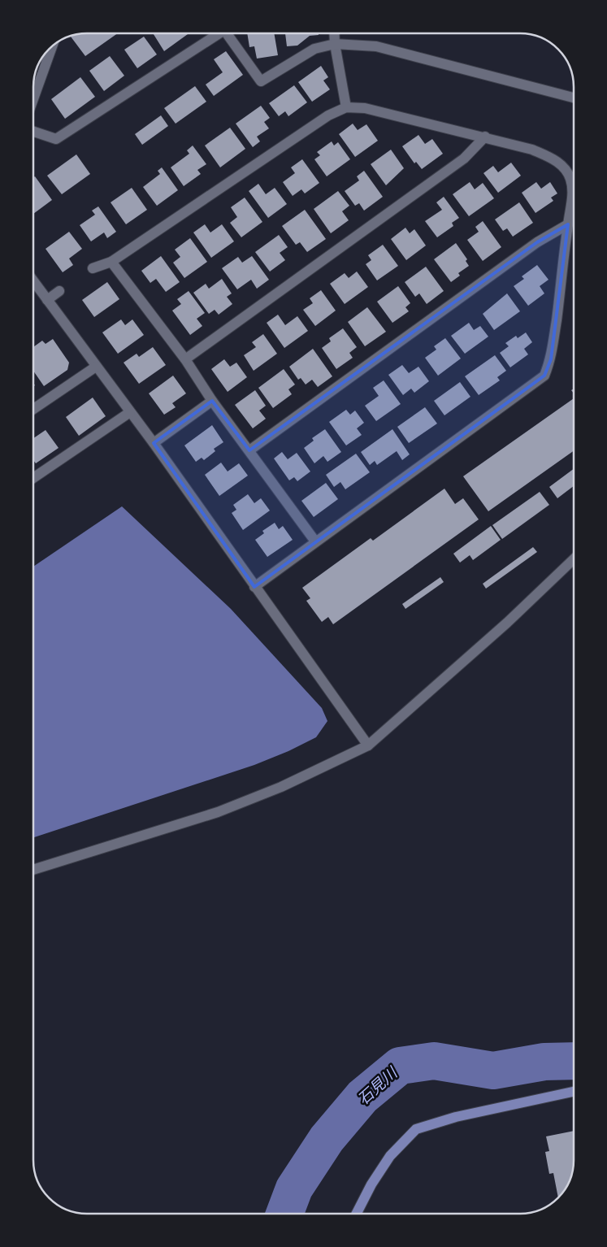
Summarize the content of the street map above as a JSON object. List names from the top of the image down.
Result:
{
  "water": ["石見川"]
}
